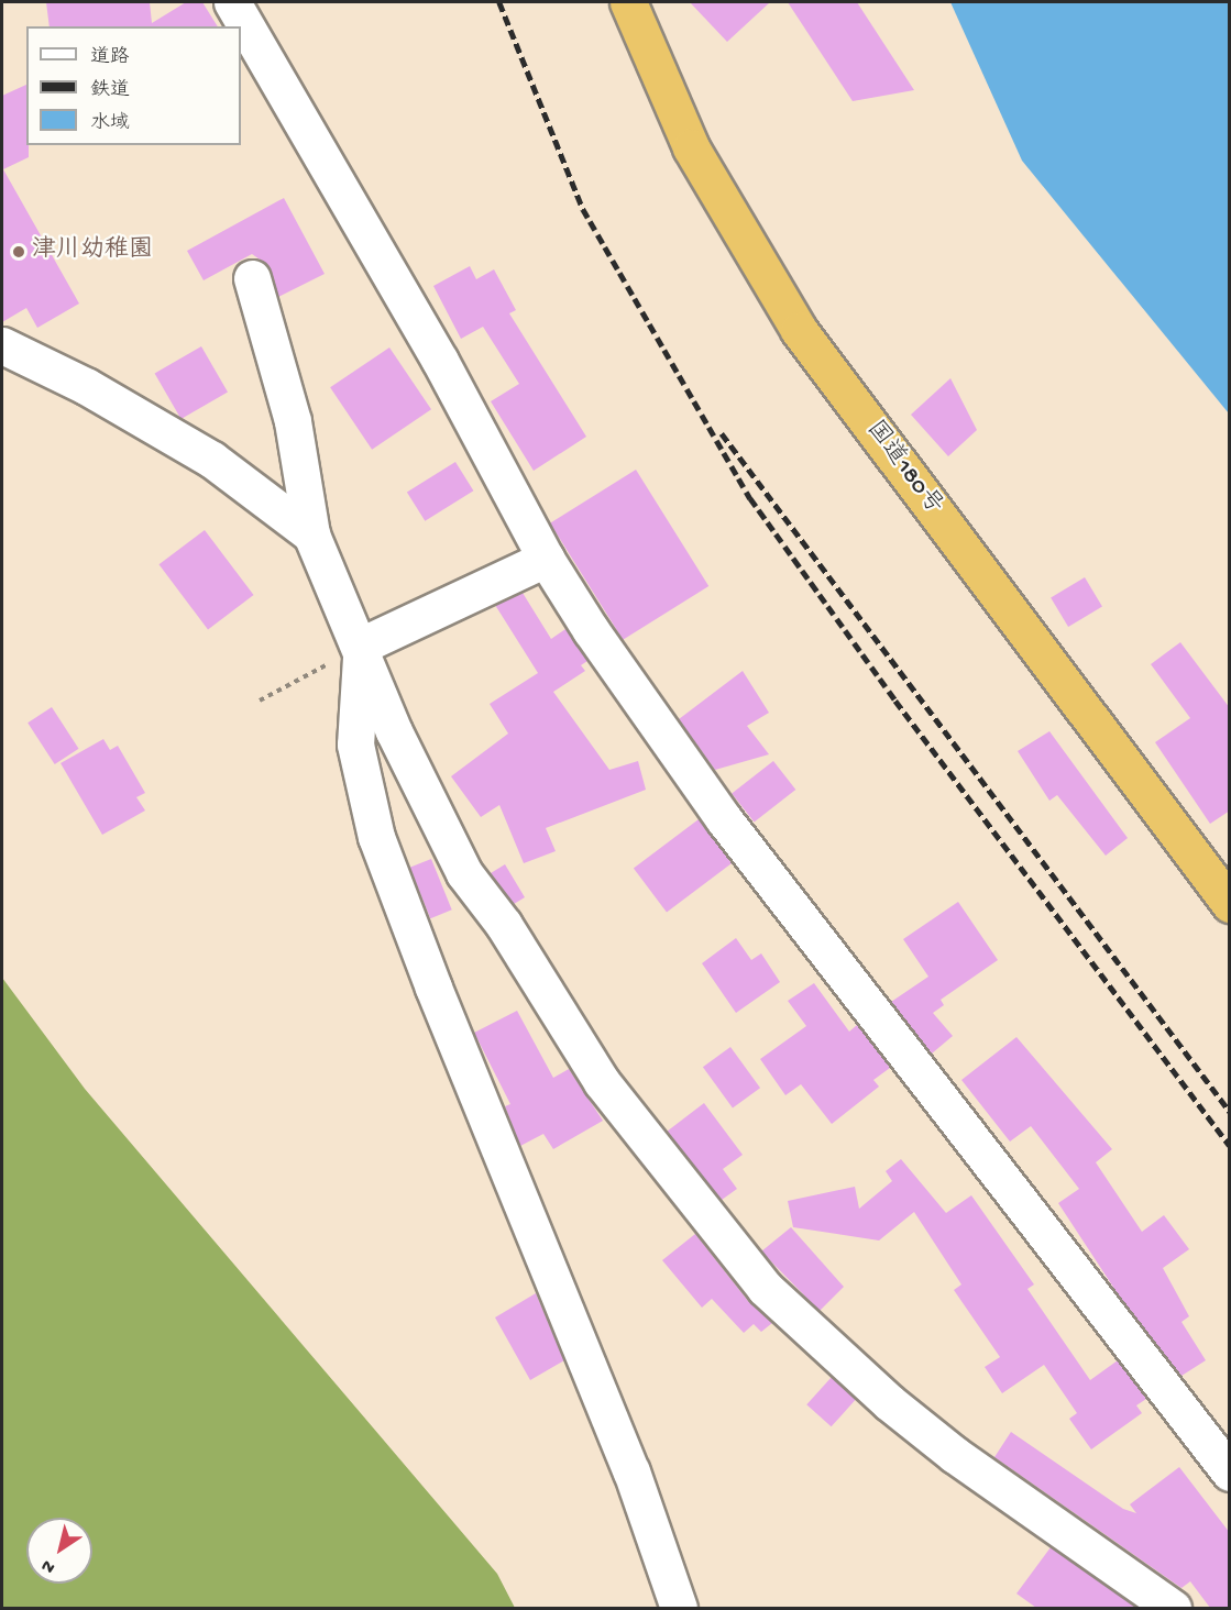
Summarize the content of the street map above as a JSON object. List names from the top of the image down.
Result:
{
  "streets": {
    "highway": ["国道180号"]
  },
  "places": ["津川幼稚園"],
  "legend": ["道路", "鉄道", "水域"],
  "north": "bottom left"
}
